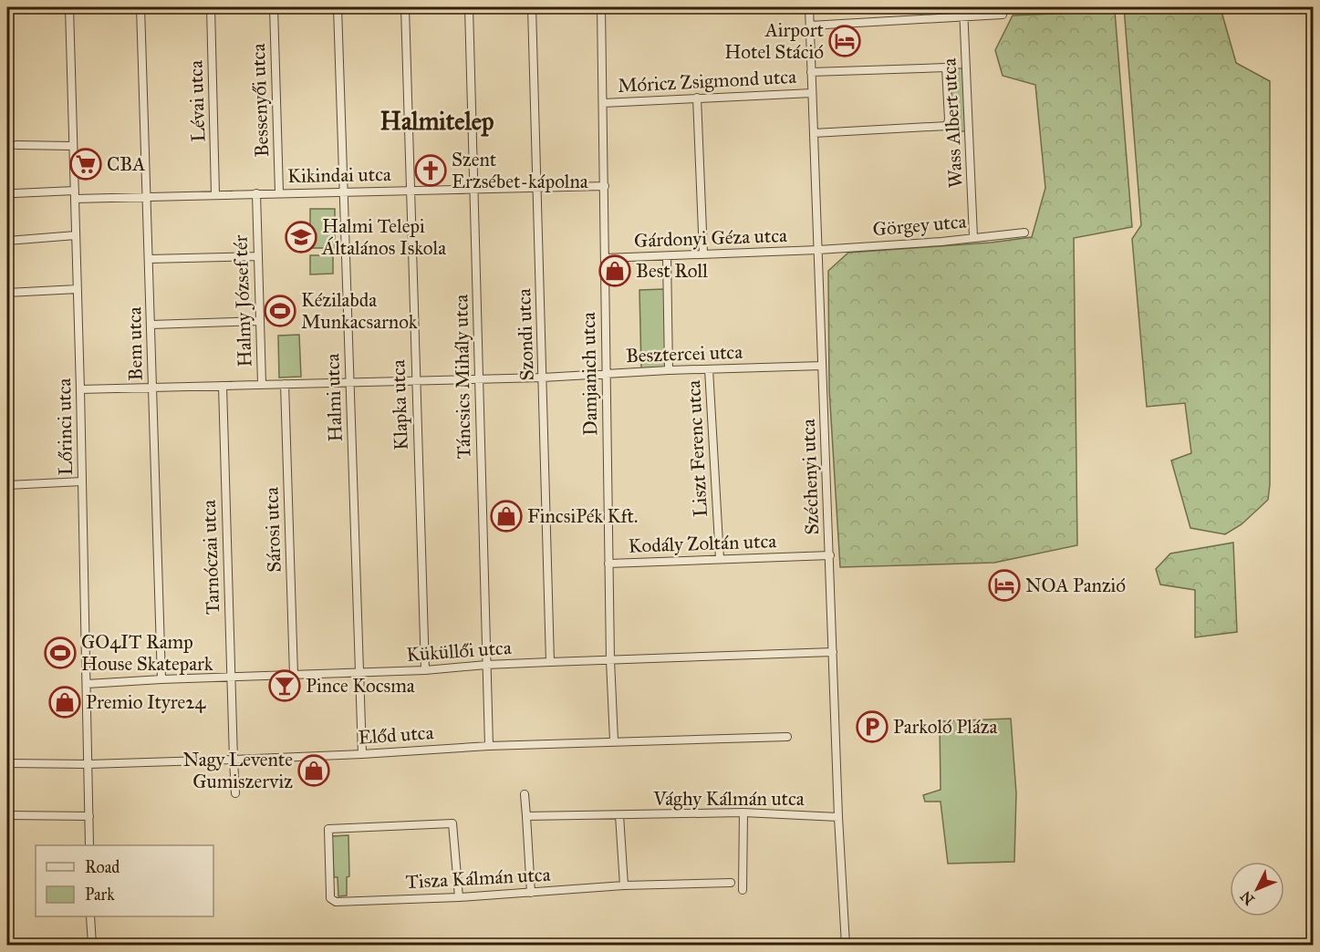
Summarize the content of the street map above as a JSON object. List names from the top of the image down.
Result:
{
  "streets": {
    "street": [
      "Móricz Zsigmond utca",
      "Bessenyői utca",
      "Lévai utca",
      "Wass Albert utca",
      "Kikindai utca",
      "Görgey utca",
      "Gárdonyi Géza utca",
      "Halmy József tér",
      "Szondi utca",
      "Bem utca",
      "Besztercei utca",
      "Damjanich utca",
      "Táncsics Mihály utca",
      "Halmi utca",
      "Klapka utca",
      "Lőrinci utca",
      "Liszt Ferenc utca",
      "Széchenyi utca",
      "Sárosi utca",
      "Kodály Zoltán utca",
      "Tarnóczai utca",
      "Küküllői utca",
      "Előd utca",
      "Vághy Kálmán utca",
      "Tisza Kálmán utca"
    ]
  },
  "crossings": [
    ["Móricz Zsigmond utca", "Damjanich utca"],
    ["Móricz Zsigmond utca", "Széchenyi utca"],
    ["Bessenyői utca", "Kikindai utca"],
    ["Lévai utca", "Kikindai utca"],
    ["Wass Albert utca", "Görgey utca"],
    ["Kikindai utca", "Halmy József tér"],
    ["Kikindai utca", "Szondi utca"],
    ["Kikindai utca", "Bem utca"],
    ["Kikindai utca", "Damjanich utca"],
    ["Kikindai utca", "Táncsics Mihály utca"],
    ["Kikindai utca", "Halmi utca"],
    ["Kikindai utca", "Klapka utca"],
    ["Kikindai utca", "Lőrinci utca"],
    ["Görgey utca", "Gárdonyi Géza utca"],
    ["Görgey utca", "Széchenyi utca"],
    ["Gárdonyi Géza utca", "Damjanich utca"],
    ["Gárdonyi Géza utca", "Széchenyi utca"],
    ["Halmy József tér", "Besztercei utca"],
    ["Halmy József tér", "Halmi utca"],
    ["Halmy József tér", "Sárosi utca"],
    ["Szondi utca", "Besztercei utca"],
    ["Szondi utca", "Küküllői utca"],
    ["Bem utca", "Küküllői utca"],
    ["Besztercei utca", "Damjanich utca"],
    ["Besztercei utca", "Táncsics Mihály utca"],
    ["Besztercei utca", "Halmi utca"],
    ["Besztercei utca", "Klapka utca"],
    ["Besztercei utca", "Liszt Ferenc utca"],
    ["Besztercei utca", "Széchenyi utca"],
    ["Damjanich utca", "Kodály Zoltán utca"],
    ["Damjanich utca", "Küküllői utca"],
    ["Damjanich utca", "Előd utca"],
    ["Táncsics Mihály utca", "Küküllői utca"],
    ["Táncsics Mihály utca", "Előd utca"],
    ["Halmi utca", "Küküllői utca"],
    ["Halmi utca", "Előd utca"],
    ["Klapka utca", "Küküllői utca"],
    ["Lőrinci utca", "Küküllői utca"],
    ["Lőrinci utca", "Előd utca"],
    ["Liszt Ferenc utca", "Kodály Zoltán utca"],
    ["Széchenyi utca", "Kodály Zoltán utca"],
    ["Széchenyi utca", "Küküllői utca"],
    ["Széchenyi utca", "Vághy Kálmán utca"],
    ["Sárosi utca", "Küküllői utca"],
    ["Tarnóczai utca", "Küküllői utca"],
    ["Tarnóczai utca", "Előd utca"]
  ],
  "districts": ["Halmitelep"],
  "places": {
    "hotel": ["Airport Hotel Stáció", "NOA Panzió"],
    "supermarket": ["CBA"],
    "church": ["Szent Erzsébet-kápolna"],
    "school or university": ["Halmi Telepi Általános Iskola"],
    "shop": [
      "Best Roll",
      "FincsiPék Kft.",
      "Premio Ityre24",
      "Nagy Levente Gumiszerviz"
    ],
    "sports": ["Kézilabda Munkacsarnok", "GO4IT Ramp House Skatepark"],
    "bar": ["Pince Kocsma"],
    "parking": ["Parkoló Pláza"]
  },
  "legend": ["Road", "Park"],
  "north": "bottom left"
}
